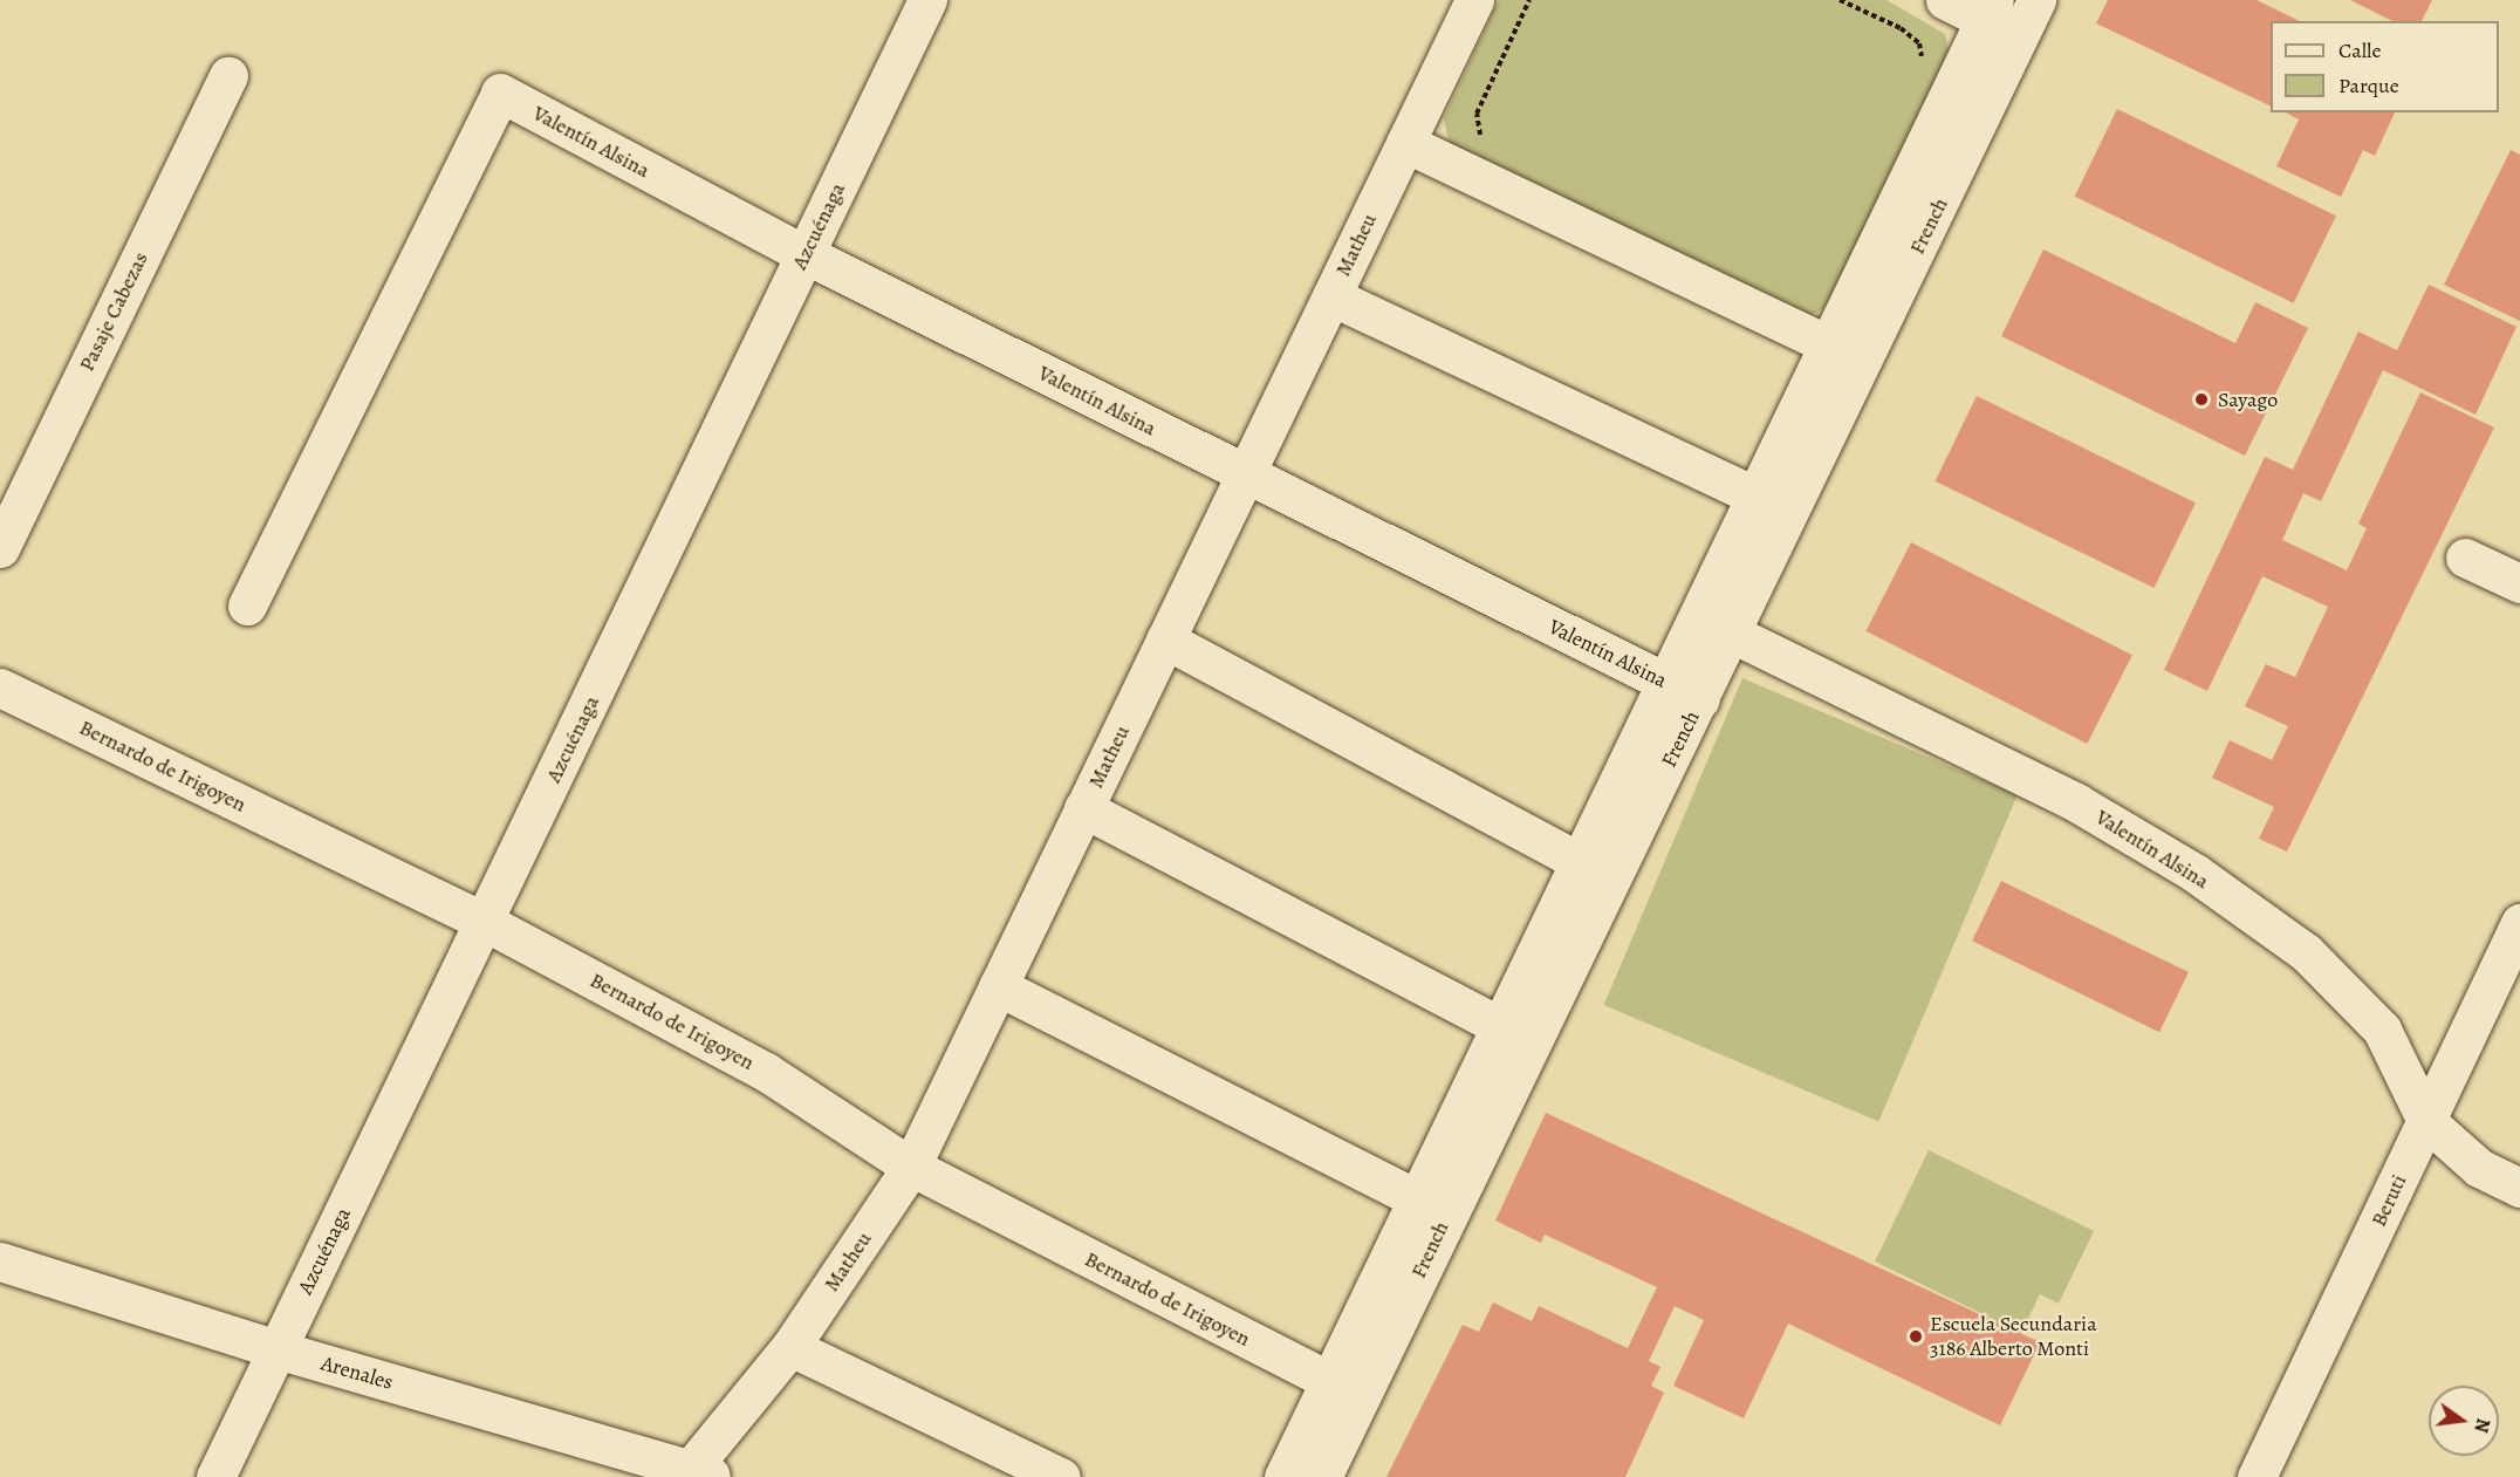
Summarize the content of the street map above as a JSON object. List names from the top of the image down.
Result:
{
  "streets": {
    "street": [
      "Valentín Alsina",
      "Azcuénaga",
      "French",
      "Matheu",
      "Pasaje Cabezas",
      "Bernardo de Irigoyen",
      "Beruti",
      "Arenales"
    ]
  },
  "crossings": [
    ["Valentín Alsina", "Azcuénaga"],
    ["Valentín Alsina", "French"],
    ["Valentín Alsina", "Matheu"],
    ["Valentín Alsina", "Beruti"],
    ["Azcuénaga", "Bernardo de Irigoyen"],
    ["Azcuénaga", "Arenales"],
    ["French", "Bernardo de Irigoyen"],
    ["Matheu", "Bernardo de Irigoyen"],
    ["Matheu", "Arenales"]
  ],
  "places": ["Sayago", "Escuela Secundaria 3186 Alberto Monti"],
  "legend": ["Calle", "Parque"],
  "north": "right"
}
